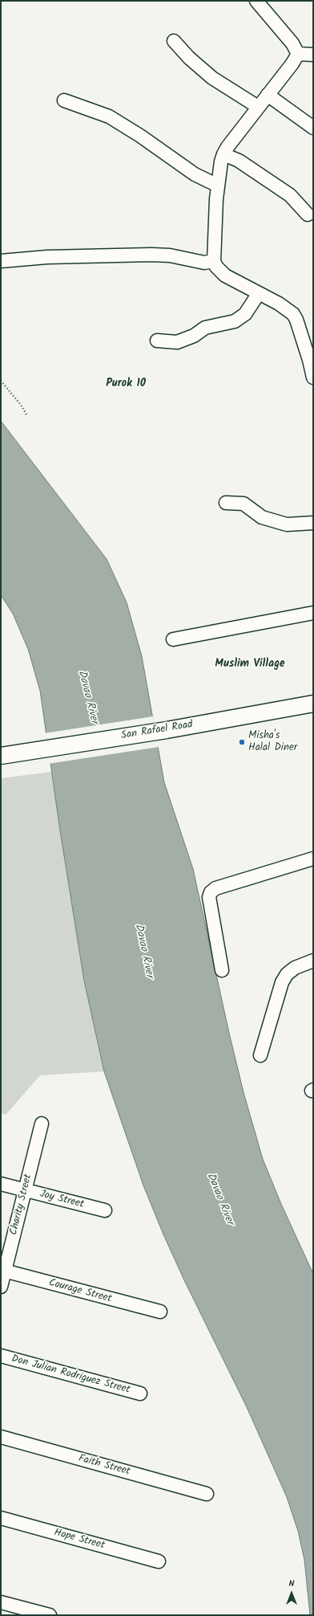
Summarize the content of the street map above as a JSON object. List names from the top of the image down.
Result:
{
  "streets": {
    "main road": ["San Rafael Road"],
    "street": [
      "Joy Street",
      "Charity Street",
      "Courage Street",
      "Don Julian Rodriguez Street",
      "Faith Street",
      "Hope Street"
    ]
  },
  "crossings": [
    ["Joy Street", "Charity Street"],
    ["Charity Street", "Courage Street"]
  ],
  "districts": ["Purok 10", "Muslim Village"],
  "water": ["Davao River"],
  "places": ["Misha's Halal Diner"],
  "north": "top"
}
